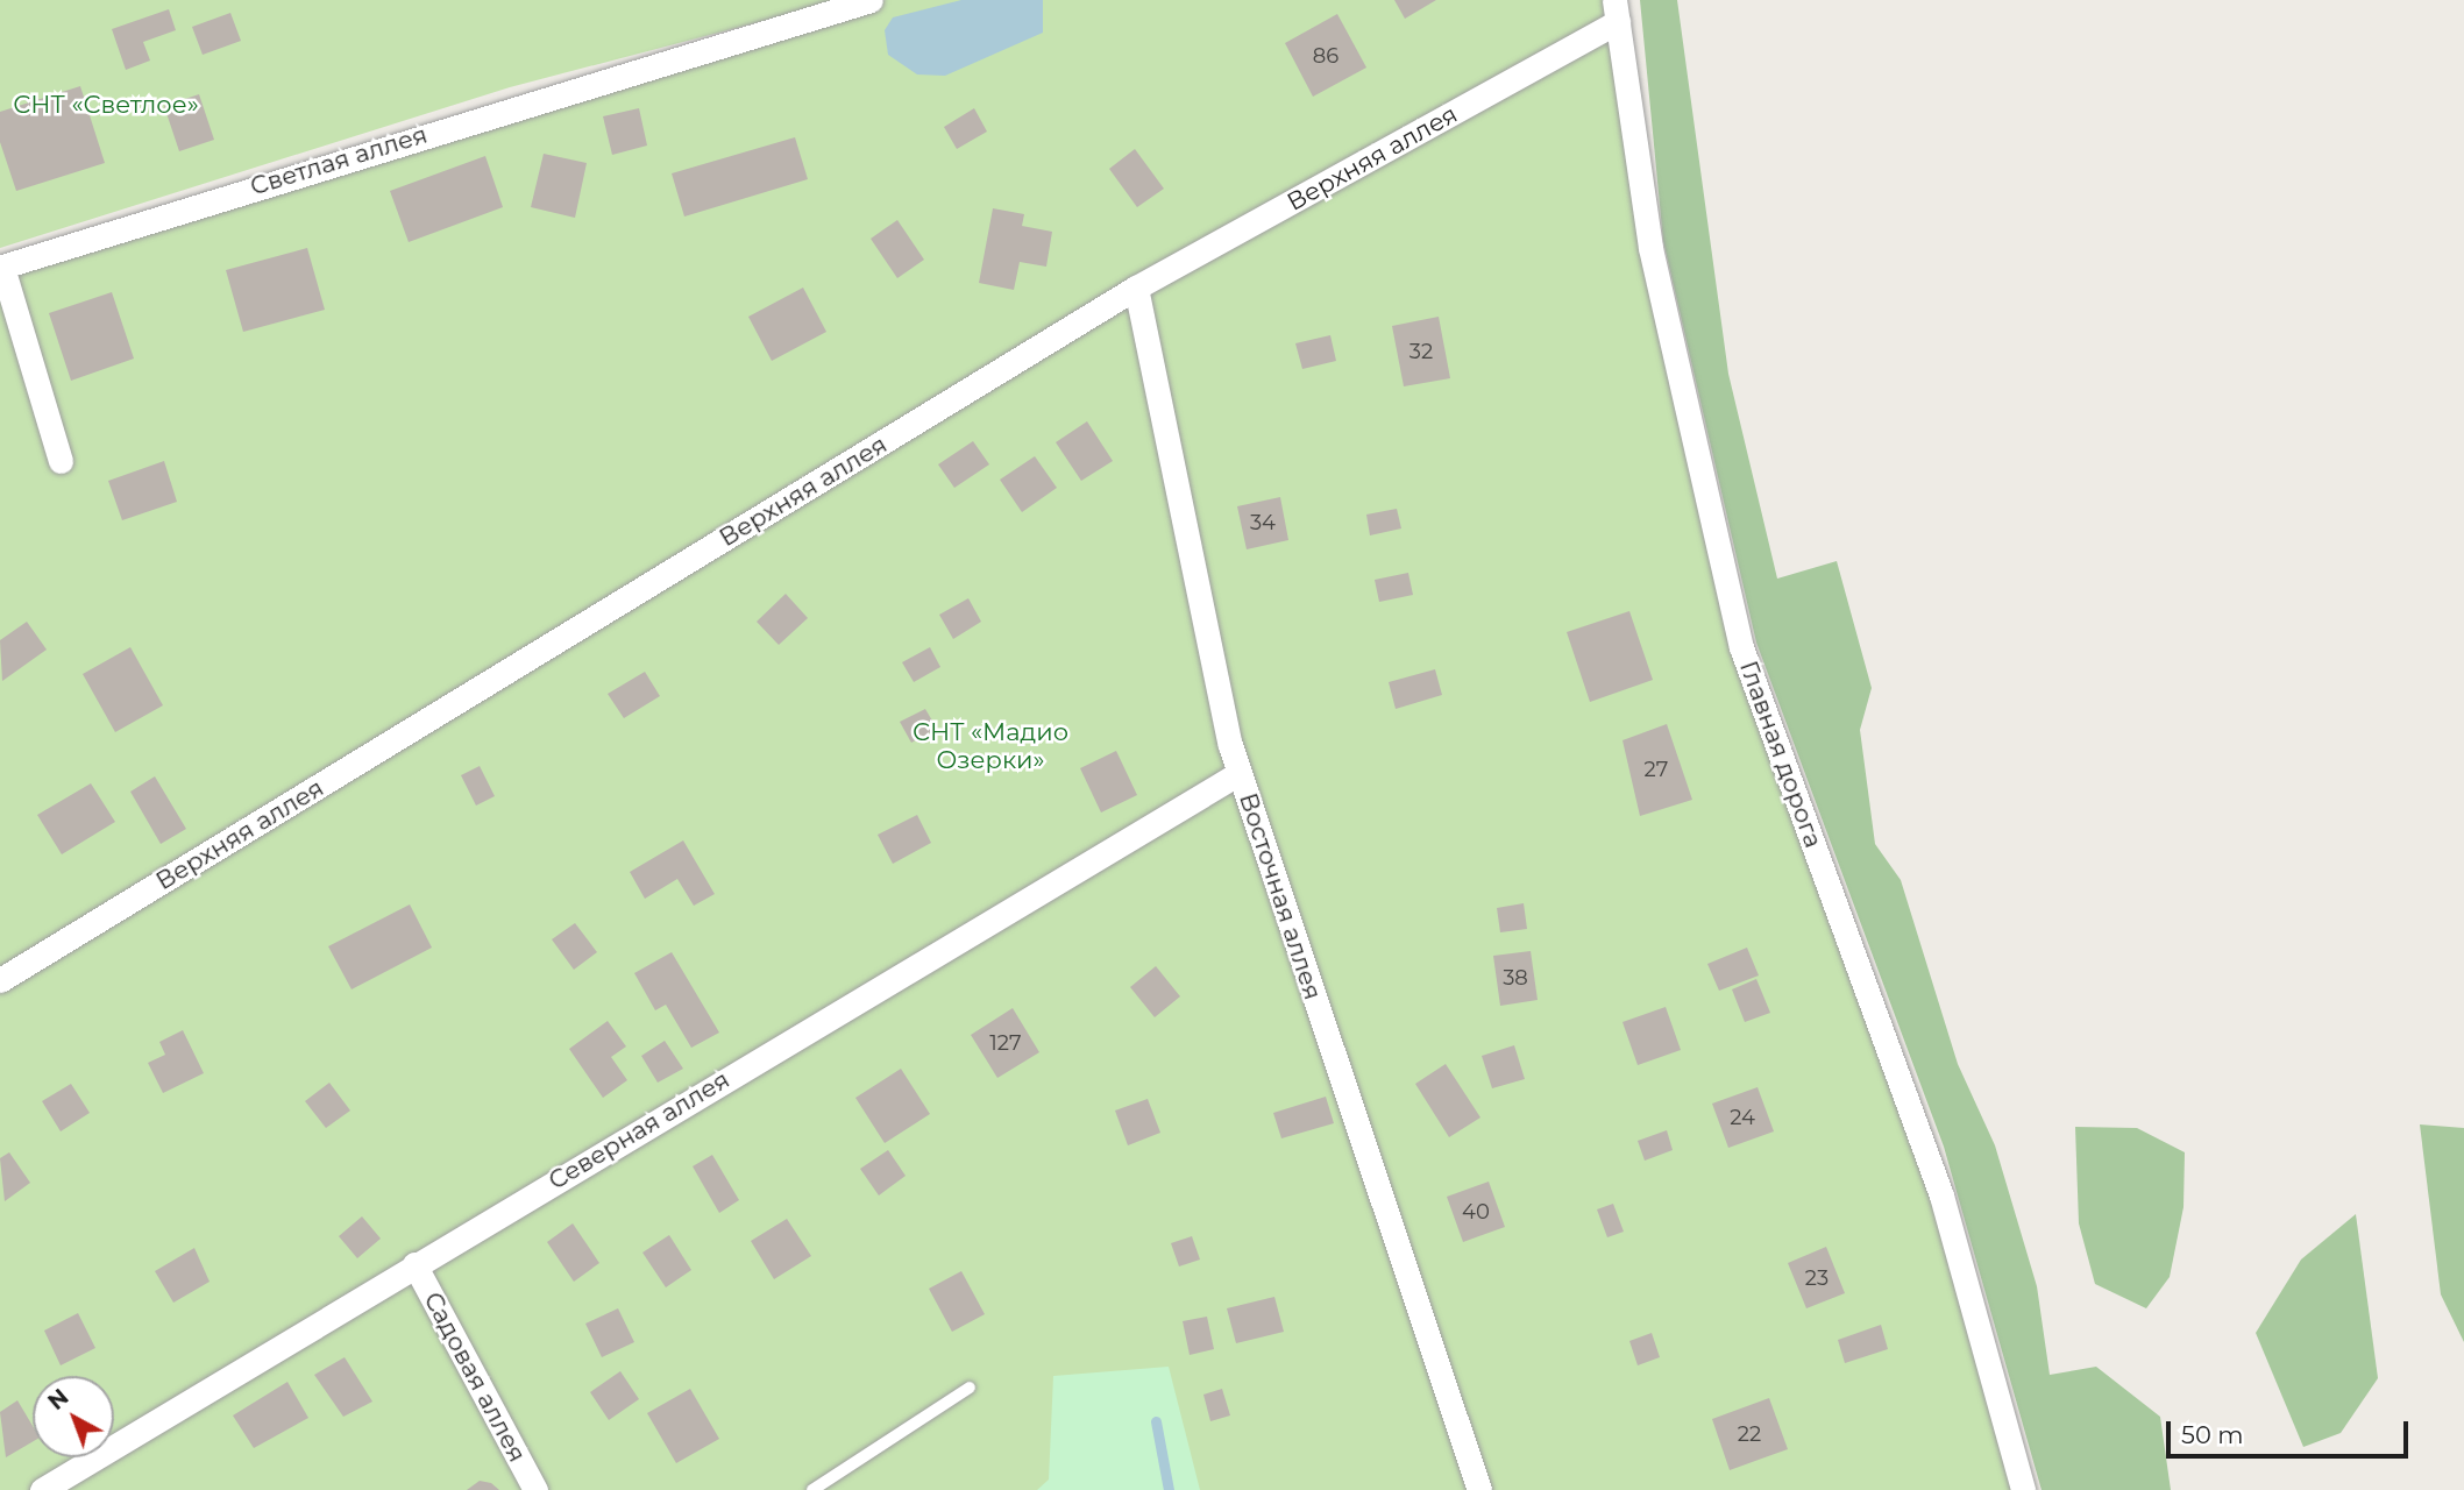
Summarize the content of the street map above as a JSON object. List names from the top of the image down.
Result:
{
  "streets": {
    "street": [
      "Верхняя аллея",
      "Светлая аллея",
      "Главная дорога",
      "Восточная аллея",
      "Северная аллея",
      "Садовая аллея"
    ]
  },
  "crossings": [
    ["Верхняя аллея", "Главная дорога"],
    ["Верхняя аллея", "Восточная аллея"],
    ["Восточная аллея", "Северная аллея"],
    ["Северная аллея", "Садовая аллея"]
  ],
  "parks": ["СНТ «Светлое»", "СНТ «Мадио Озерки»"],
  "house_numbers": [
    "86",
    "32",
    "34",
    "27",
    "38",
    "127",
    "24",
    "40",
    "23",
    "22"
  ],
  "scale_bar": "50 m",
  "north": "top left"
}
